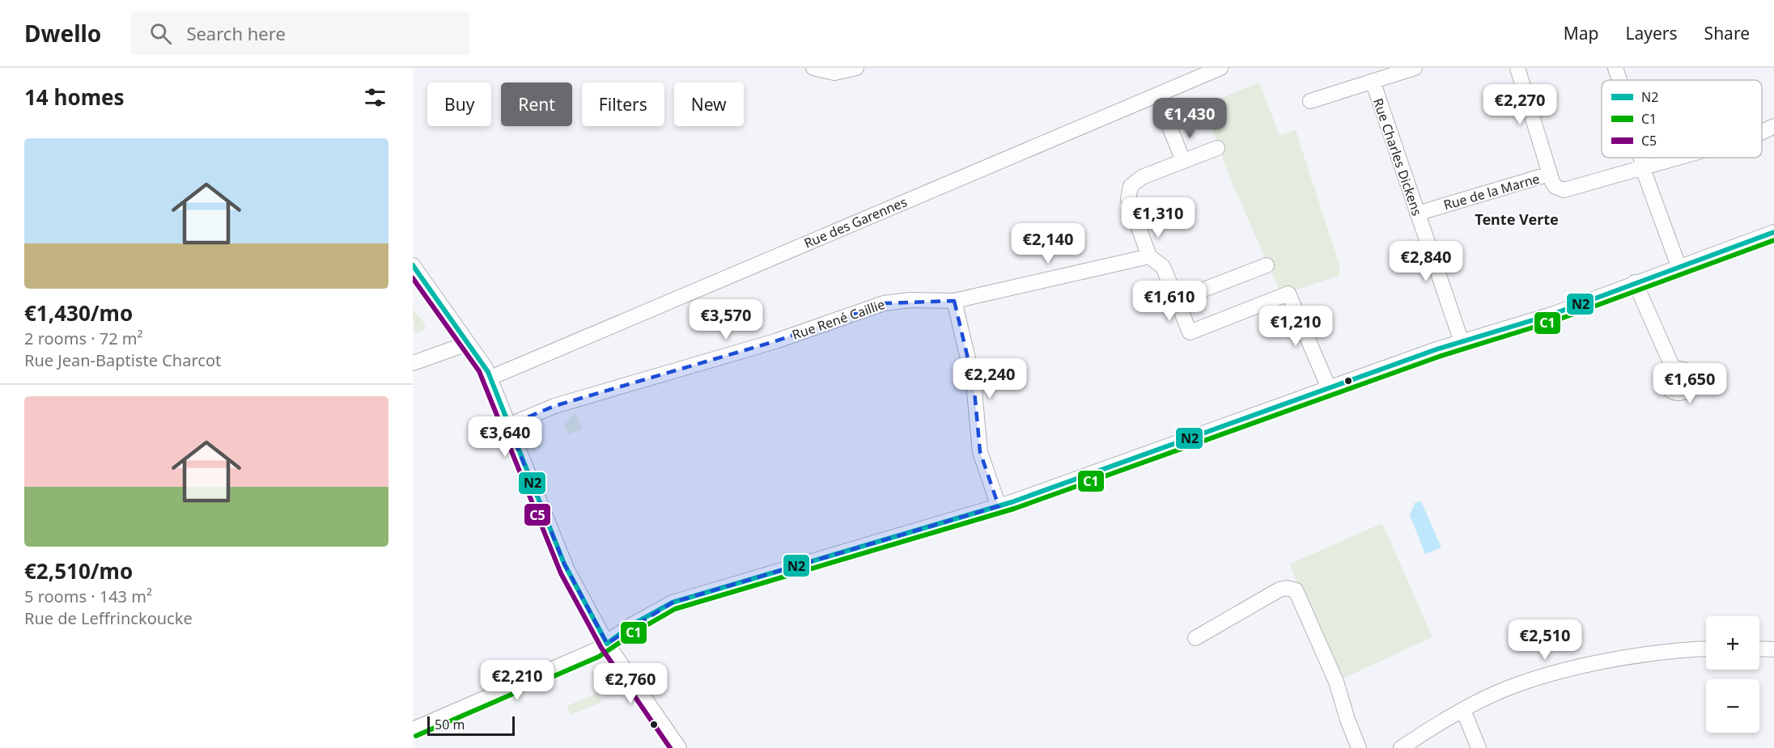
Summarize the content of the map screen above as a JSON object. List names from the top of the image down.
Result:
{
  "streets": {
    "street": [
      "Rue Charles Dickens",
      "Rue de la Marne",
      "Rue des Garennes",
      "Rue René Caillie"
    ]
  },
  "crossings": [
    ["Rue Charles Dickens", "Rue de la Marne"]
  ],
  "districts": ["Tente Verte"],
  "lines": ["transit line N2", "transit line C1", "transit line C5"],
  "legend": ["N2", "C1", "C5"],
  "scale_bar": "50 m",
  "page": {
    "header": "Dwello",
    "search": "Search here",
    "nav": ["Map", "Layers", "Share"],
    "heading": "14 homes",
    "chip": [
      "Buy",
      "Rent",
      "Filters",
      "New"
    ],
    "price": [
      "€2,270",
      "€1,430",
      "€1,310",
      "€2,140",
      "€2,840",
      "€1,610",
      "€3,570",
      "€1,210",
      "€2,240",
      "€1,650",
      "€3,640",
      "€2,510",
      "€2,210",
      "€2,760"
    ],
    "list": [
      {
        "name": "€1,430/mo",
        "note": "2 rooms · 72 m² · Rue Jean-Baptiste Charcot"
      },
      {
        "name": "€2,510/mo",
        "note": "5 rooms · 143 m² · Rue de Leffrinckoucke"
      }
    ],
    "map_buttons": ["+", "−"],
    "scale": "50 m"
  }
}
